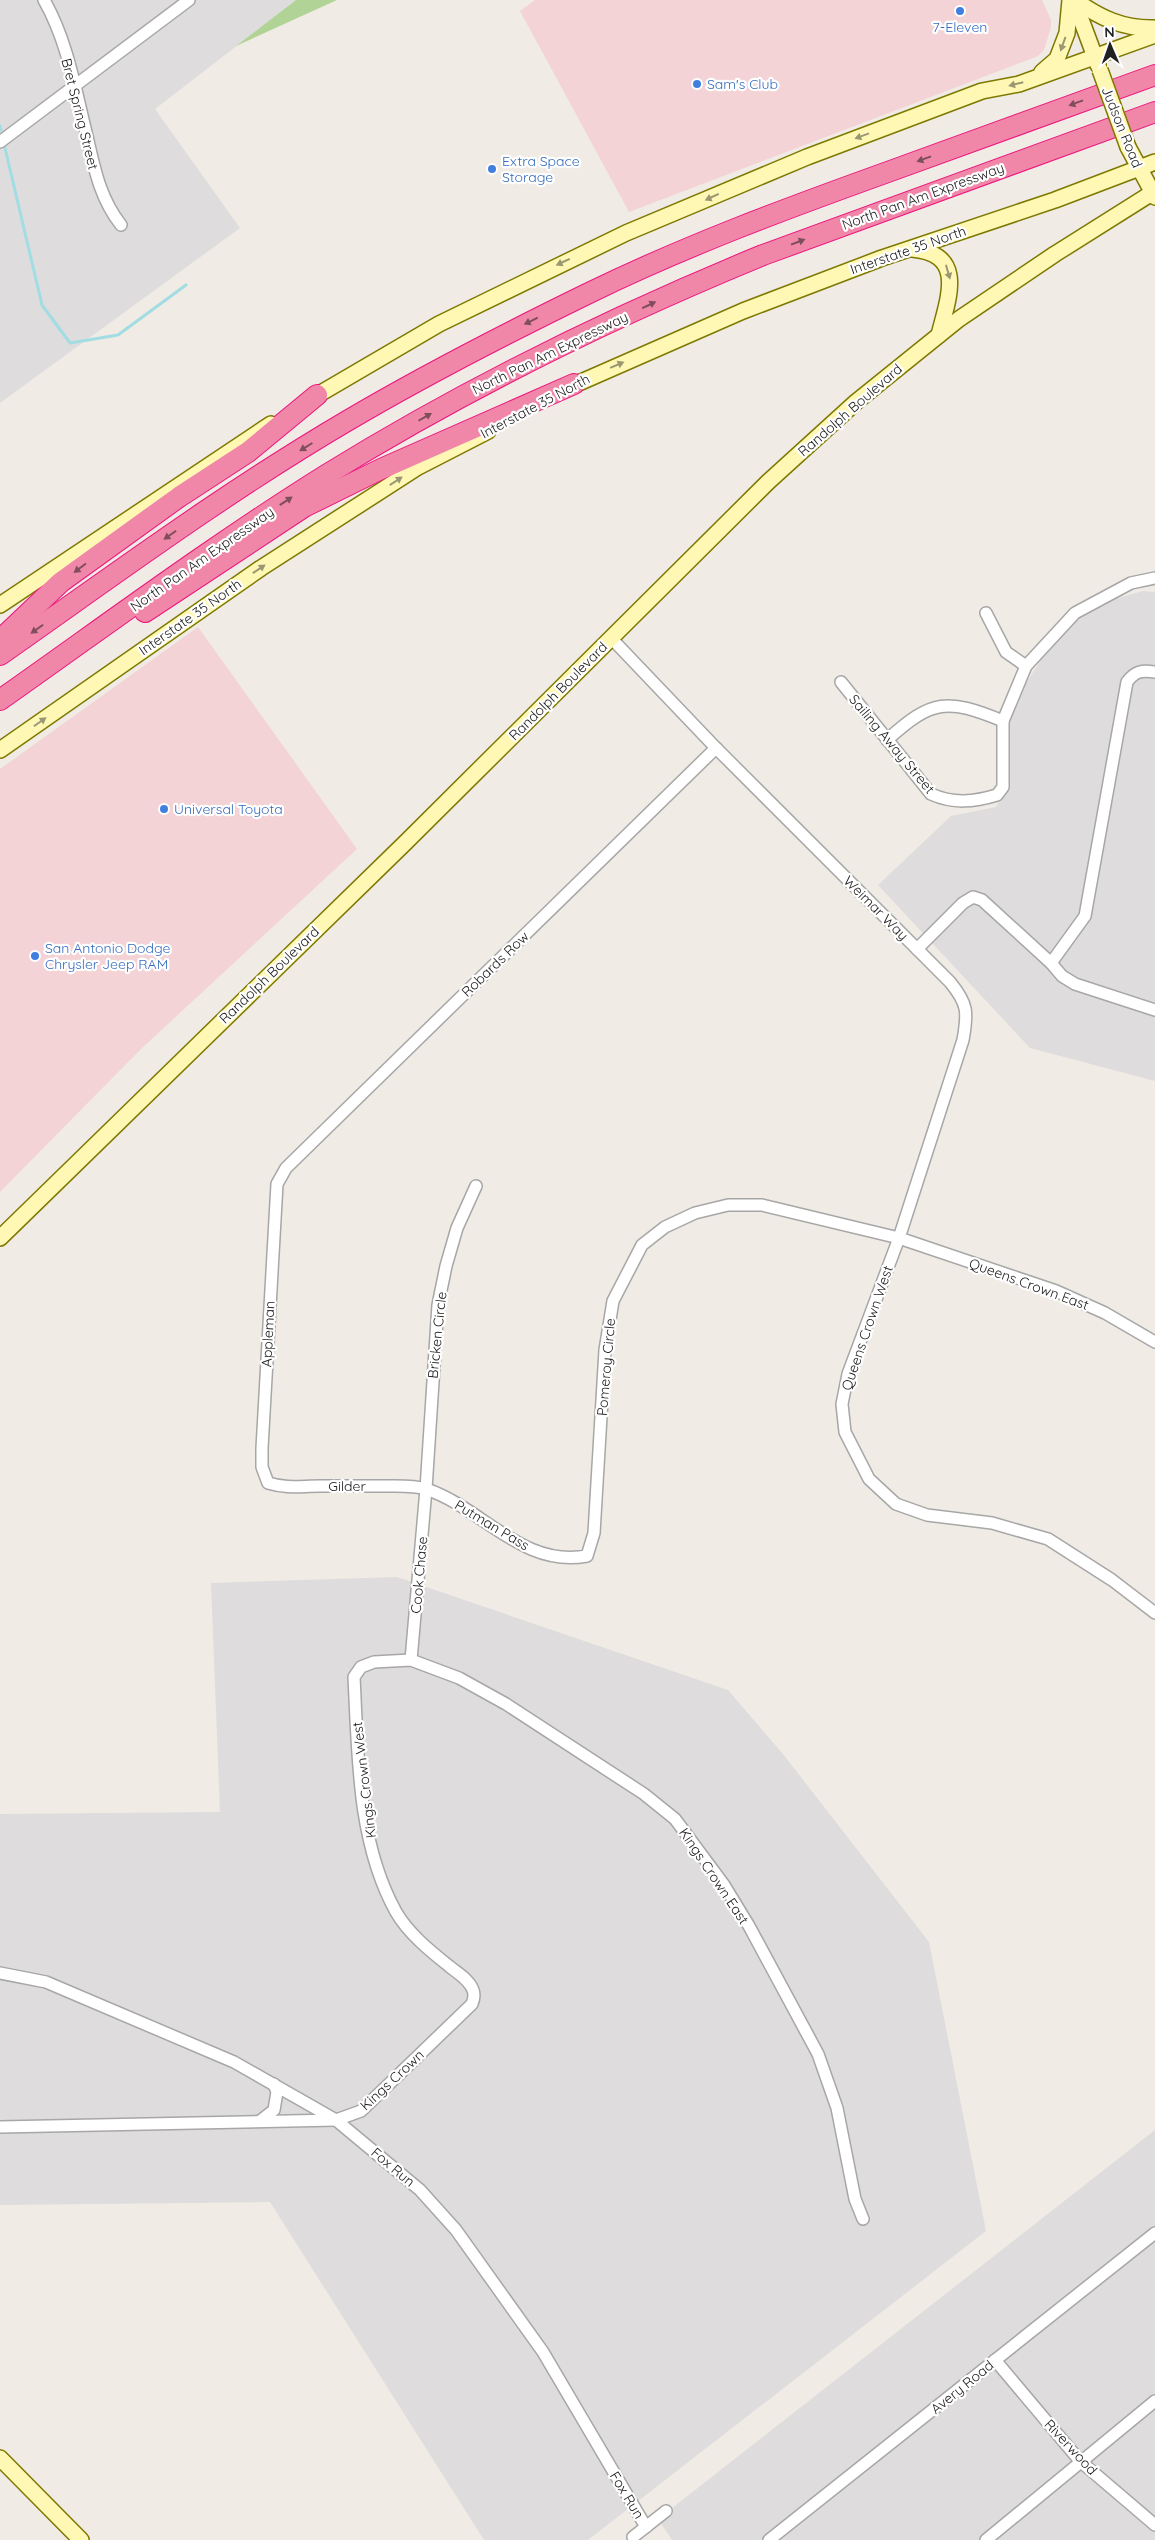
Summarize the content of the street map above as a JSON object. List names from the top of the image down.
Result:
{
  "streets": {
    "highway": ["North Pan Am Expressway"],
    "main road": ["Judson Road", "Interstate 35 North", "Randolph Boulevard"],
    "street": [
      "Bret Spring Street",
      "Sailing Away Street",
      "Weimar Way",
      "Robards Row",
      "Queens Crown East",
      "Queens Crown West",
      "Appleman",
      "Bricken Circle",
      "Pomeroy Circle",
      "Gilder",
      "Putman Pass",
      "Cook Chase",
      "Kings Crown West",
      "Kings Crown East",
      "Kings Crown",
      "Fox Run",
      "Avery Road",
      "Riverwood"
    ]
  },
  "crossings": [
    ["Judson Road", "Interstate 35 North"],
    ["Judson Road", "Randolph Boulevard"],
    ["Randolph Boulevard", "Weimar Way"],
    ["Weimar Way", "Robards Row"],
    ["Weimar Way", "Queens Crown East"],
    ["Weimar Way", "Queens Crown West"],
    ["Weimar Way", "Pomeroy Circle"],
    ["Robards Row", "Appleman"],
    ["Queens Crown East", "Queens Crown West"],
    ["Queens Crown East", "Pomeroy Circle"],
    ["Queens Crown West", "Pomeroy Circle"],
    ["Appleman", "Gilder"],
    ["Bricken Circle", "Gilder"],
    ["Bricken Circle", "Putman Pass"],
    ["Bricken Circle", "Cook Chase"],
    ["Pomeroy Circle", "Putman Pass"],
    ["Gilder", "Putman Pass"],
    ["Gilder", "Cook Chase"],
    ["Putman Pass", "Cook Chase"],
    ["Cook Chase", "Kings Crown West"],
    ["Cook Chase", "Kings Crown East"],
    ["Kings Crown West", "Kings Crown East"],
    ["Kings Crown West", "Kings Crown"],
    ["Kings Crown", "Fox Run"],
    ["Avery Road", "Riverwood"]
  ],
  "places": [
    "7-Eleven",
    "Sam's Club",
    "Extra Space Storage",
    "Universal Toyota",
    "San Antonio Dodge Chrysler Jeep RAM"
  ],
  "north": "top"
}
